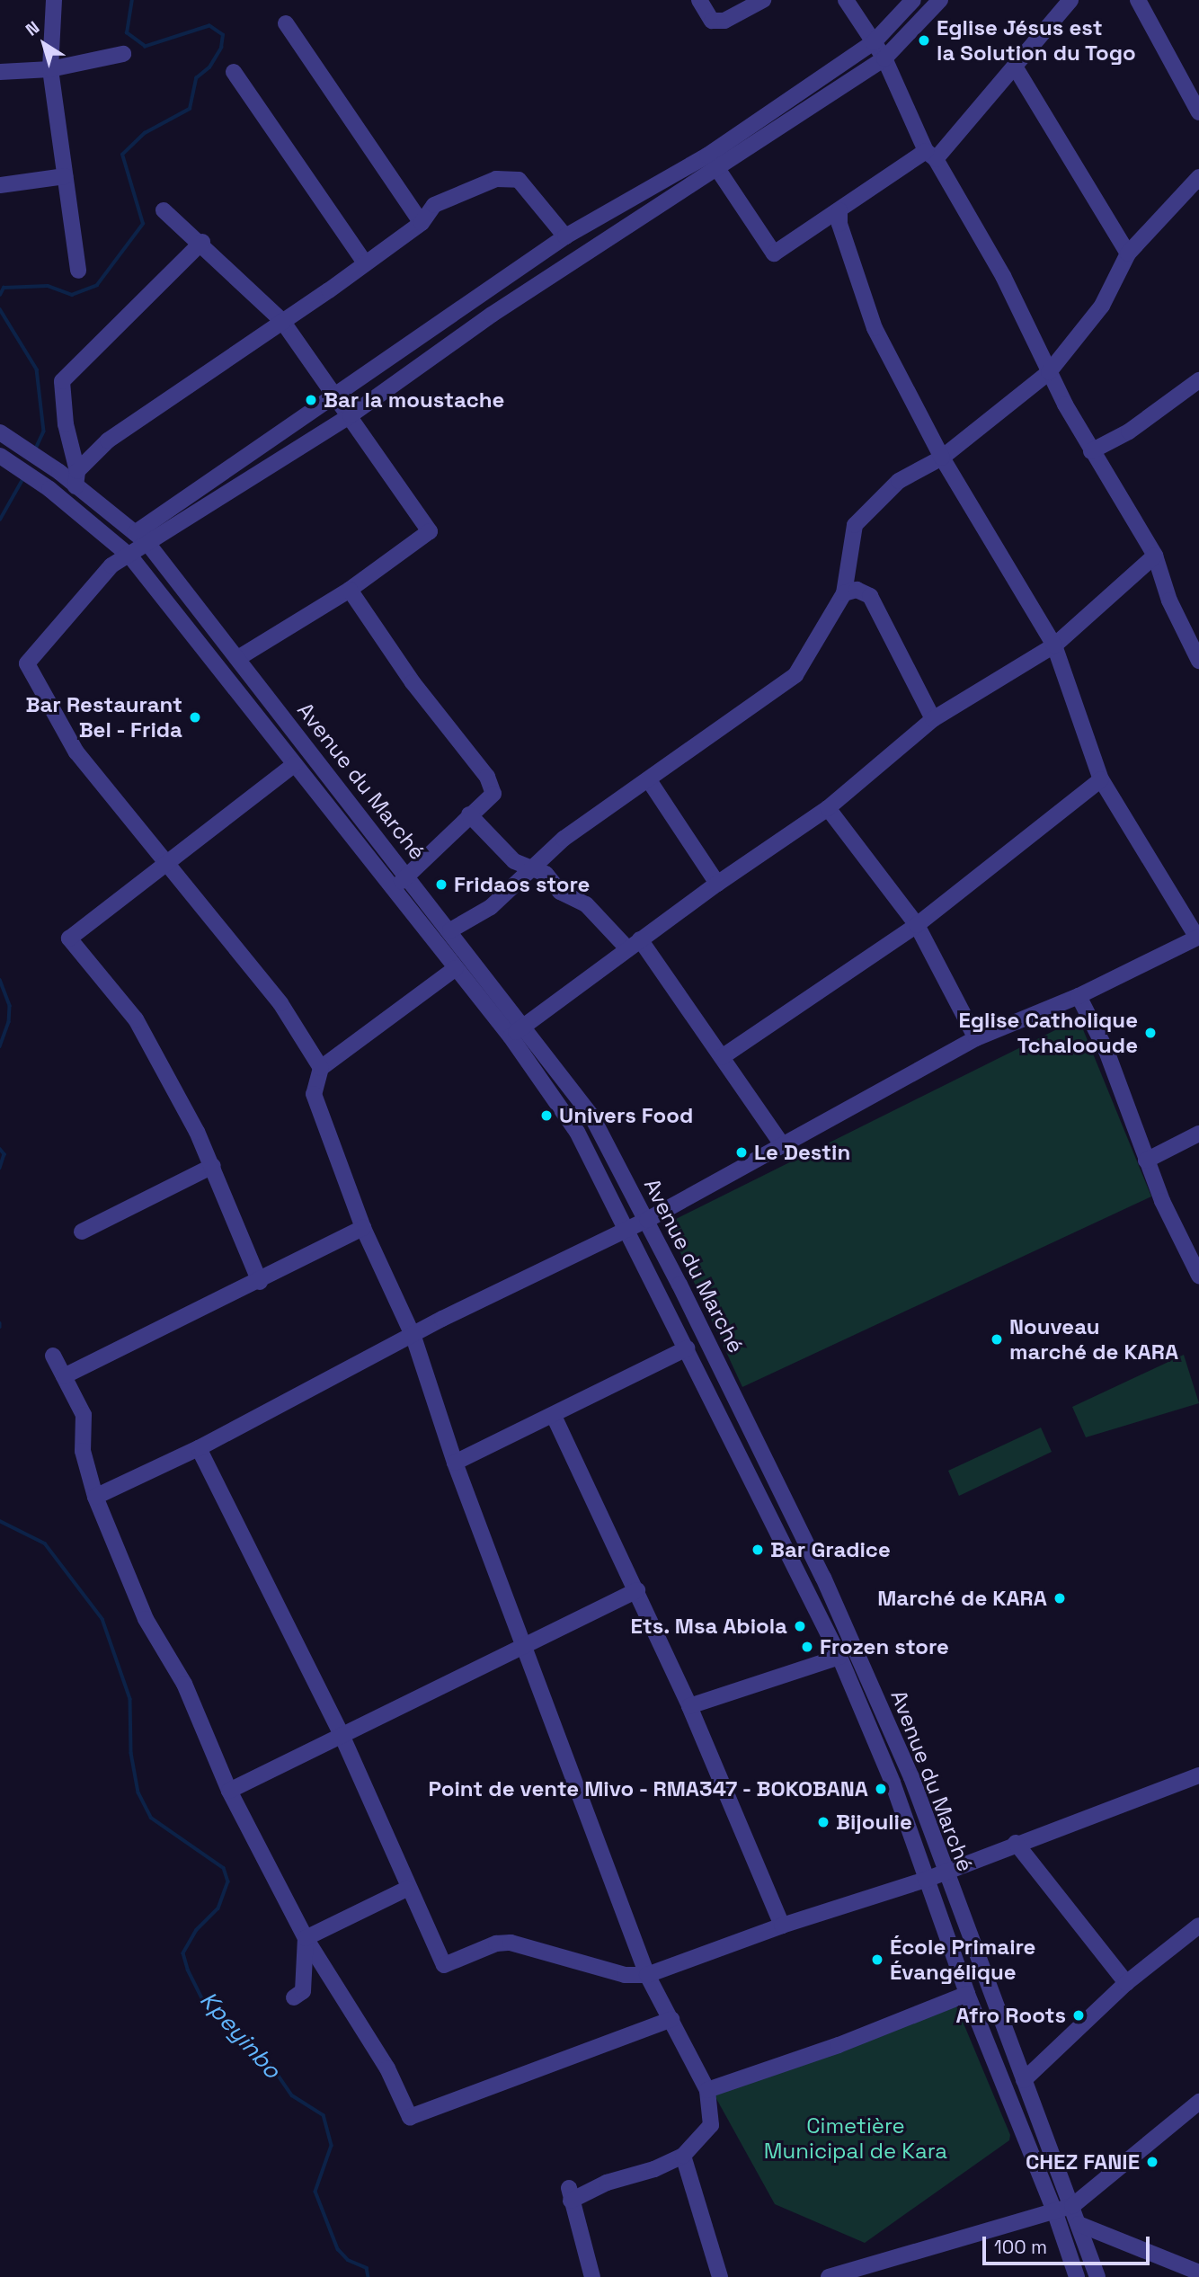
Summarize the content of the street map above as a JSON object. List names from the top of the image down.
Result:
{
  "streets": {
    "street": ["Avenue du Marché"]
  },
  "water": ["Kpeyinbo"],
  "parks": ["Cimetière Municipal de Kara"],
  "places": [
    "Eglise Jésus est la Solution du Togo",
    "Bar la moustache",
    "Bar Restaurant Bel - Frida",
    "Fridaos store",
    "Eglise Catholique Tchalooude",
    "Univers Food",
    "Le Destin",
    "Nouveau marché de KARA",
    "Bar Gradice",
    "Marché de KARA",
    "Ets. Msa Abiola",
    "Frozen store",
    "Point de vente Mivo - RMA347 - BOKOBANA",
    "Bijoulie",
    "École Primaire Évangélique",
    "Afro Roots",
    "CHEZ FANIE"
  ],
  "scale_bar": "100 m",
  "north": "top left"
}
